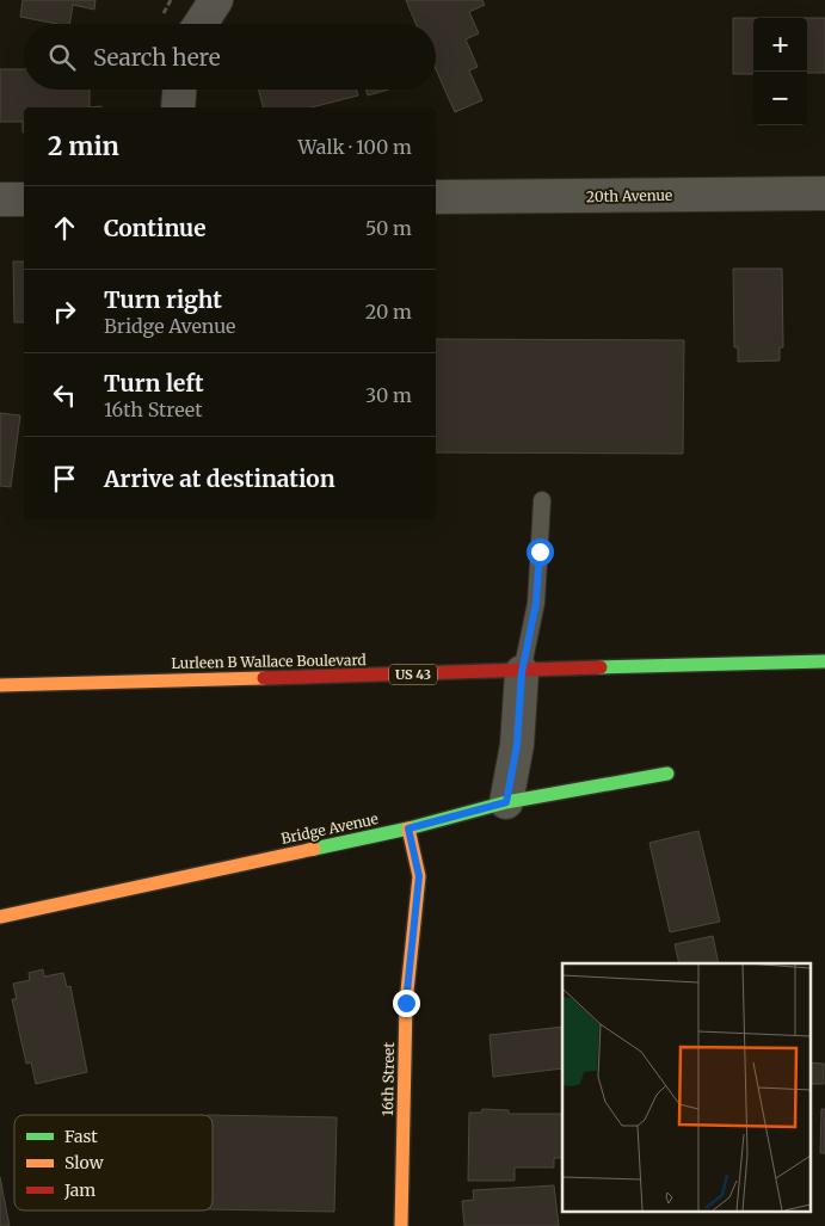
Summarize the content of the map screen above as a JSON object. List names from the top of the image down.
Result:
{
  "streets": {
    "main road": [
      "Lurleen B Wallace Boulevard",
      "US 43",
      "Bridge Avenue",
      "16th Street"
    ],
    "street": ["20th Avenue"]
  },
  "crossings": [
    ["Bridge Avenue", "16th Street"]
  ],
  "legend": ["Fast", "Slow", "Jam"],
  "page": {
    "map_buttons": ["+", "−"],
    "search": "Search here",
    "heading": ["2 min", "Walk · 100 m"],
    "list": [
      ["Continue", "50 m"],
      ["Turn right", "Bridge Avenue", "20 m"],
      ["Turn left", "16th Street", "30 m"],
      "Arrive at destination"
    ]
  }
}
